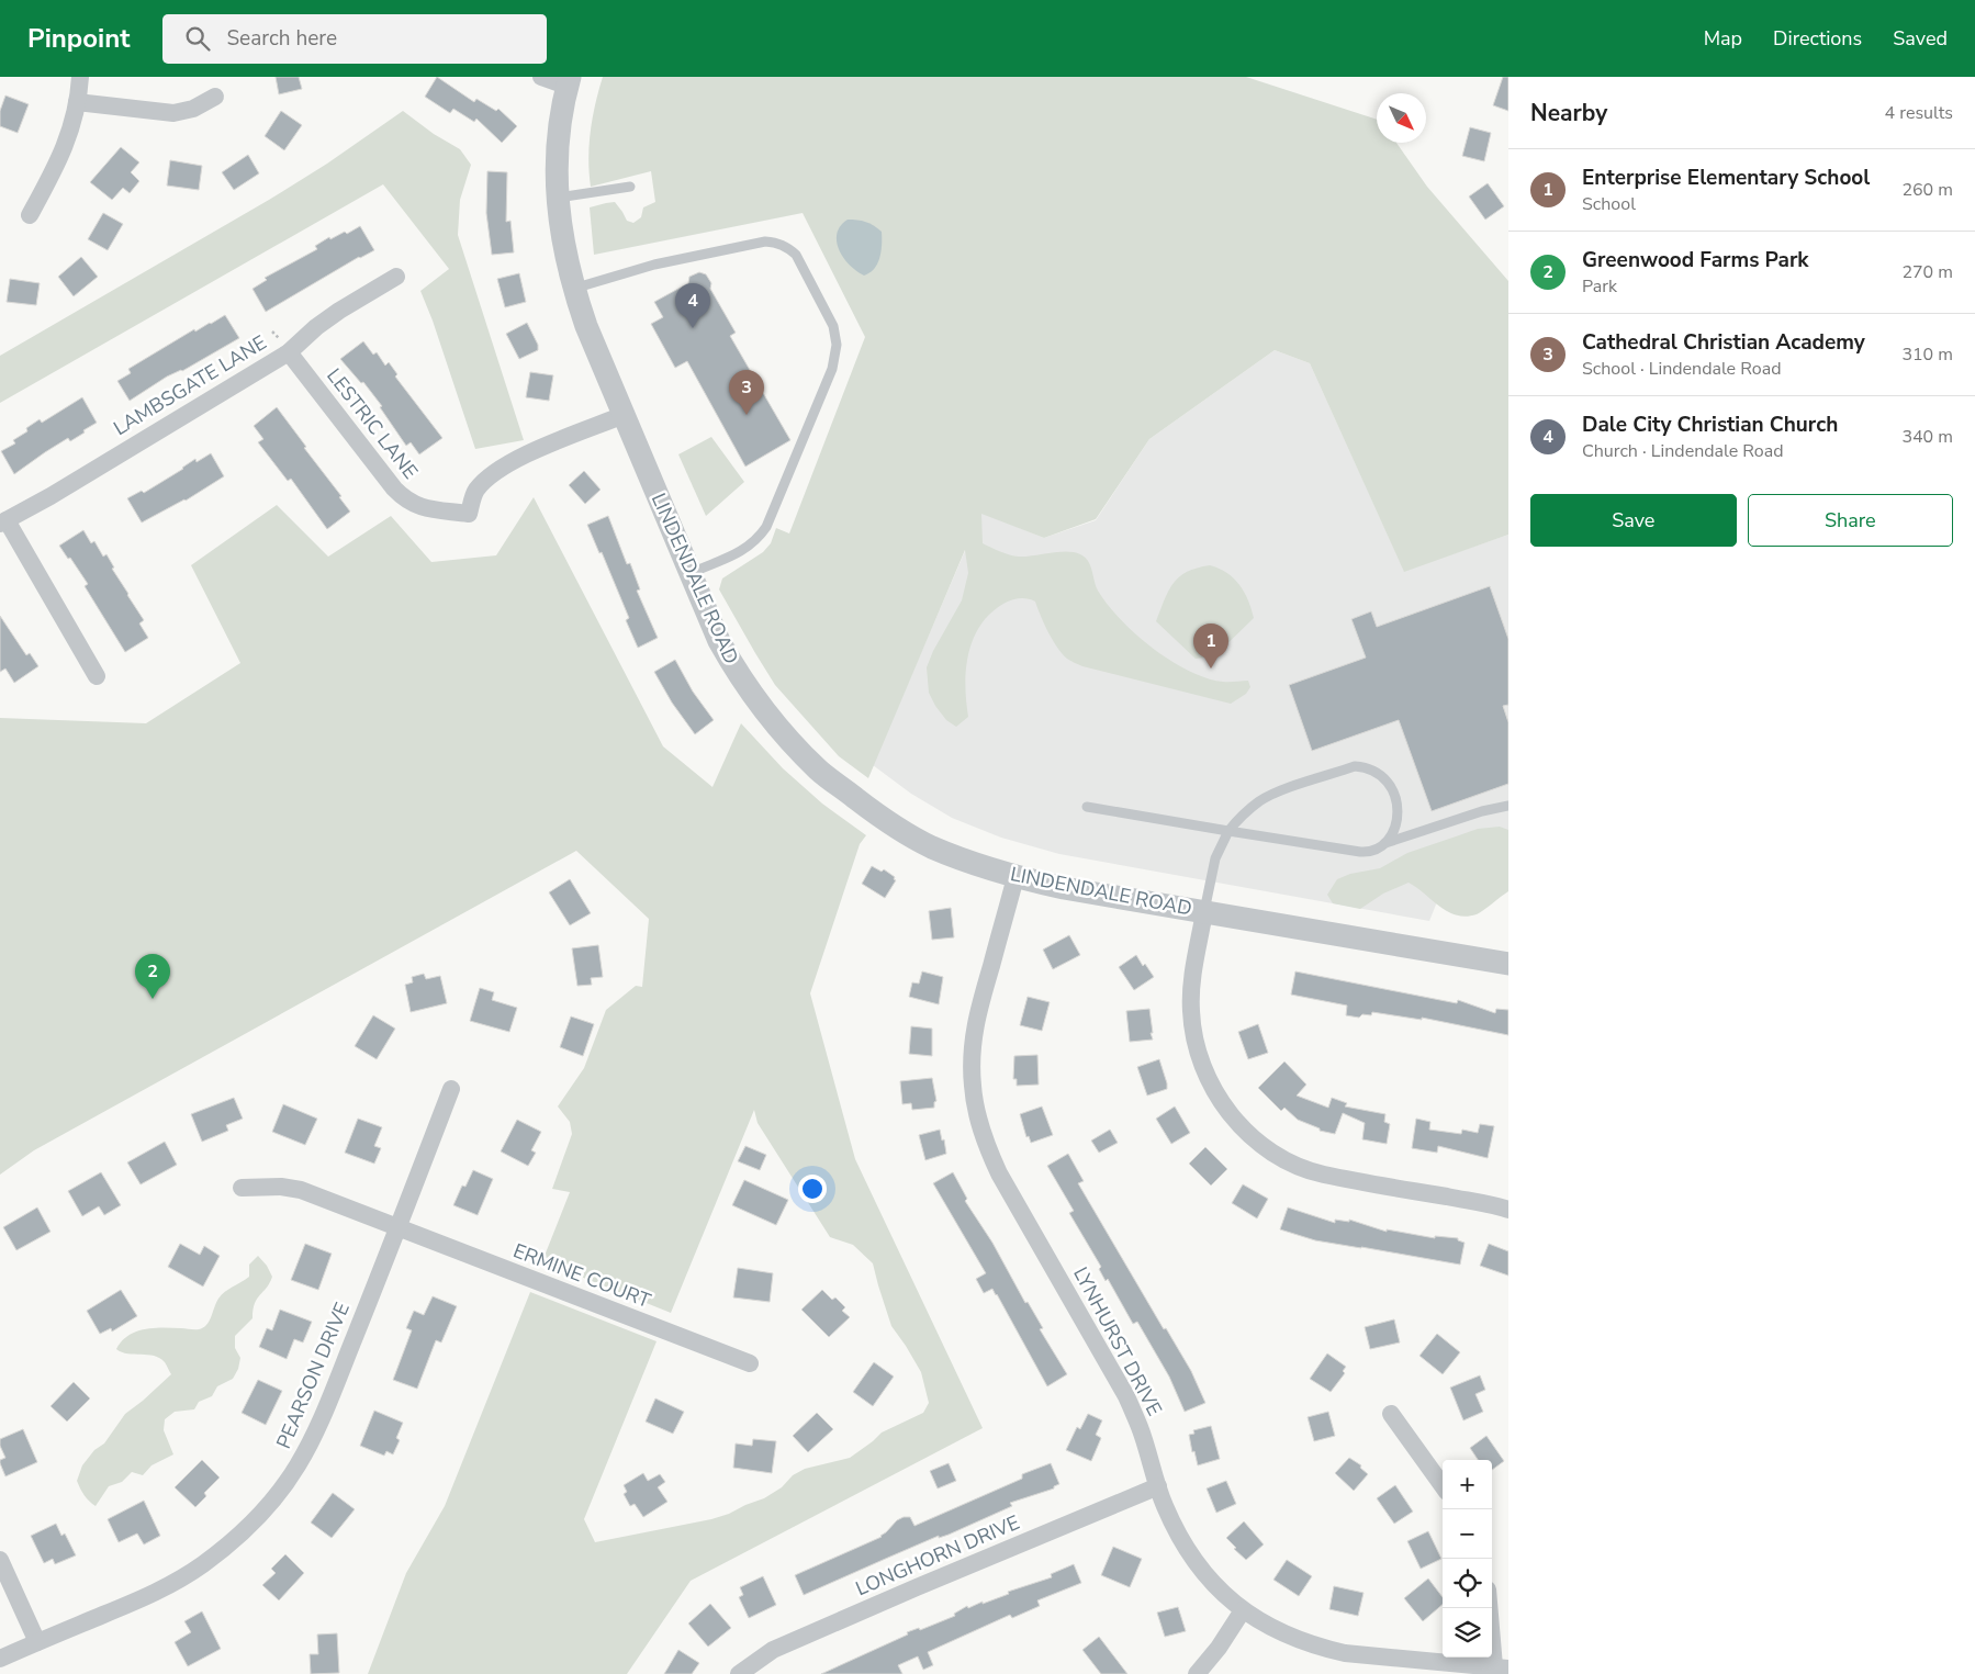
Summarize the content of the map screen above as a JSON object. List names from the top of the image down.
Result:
{
  "streets": {
    "street": [
      "LAMBSGATE LANE",
      "LESTRIC LANE",
      "LINDENDALE ROAD",
      "ERMINE COURT",
      "LYNHURST DRIVE",
      "PEARSON DRIVE",
      "LONGHORN DRIVE"
    ]
  },
  "crossings": [
    ["LAMBSGATE LANE", "LESTRIC LANE"],
    ["LESTRIC LANE", "LINDENDALE ROAD"],
    ["LINDENDALE ROAD", "LYNHURST DRIVE"],
    ["ERMINE COURT", "PEARSON DRIVE"],
    ["LYNHURST DRIVE", "LONGHORN DRIVE"]
  ],
  "north": "bottom right",
  "page": {
    "header": "Pinpoint",
    "search": "Search here",
    "nav": ["Map", "Directions", "Saved"],
    "heading": ["Nearby", "4 results"],
    "list": [
      {
        "mark": "1",
        "name": "Enterprise Elementary School",
        "note": "School",
        "value": "260 m"
      },
      {
        "mark": "2",
        "name": "Greenwood Farms Park",
        "note": "Park",
        "value": "270 m"
      },
      {
        "mark": "3",
        "name": "Cathedral Christian Academy",
        "note": "School · Lindendale Road",
        "value": "310 m"
      },
      {
        "mark": "4",
        "name": "Dale City Christian Church",
        "note": "Church · Lindendale Road",
        "value": "340 m"
      }
    ],
    "pins": [
      "4",
      "3",
      "1",
      "2"
    ],
    "buttons": ["Save", "Share"],
    "map_buttons": ["+", "−"]
  }
}
